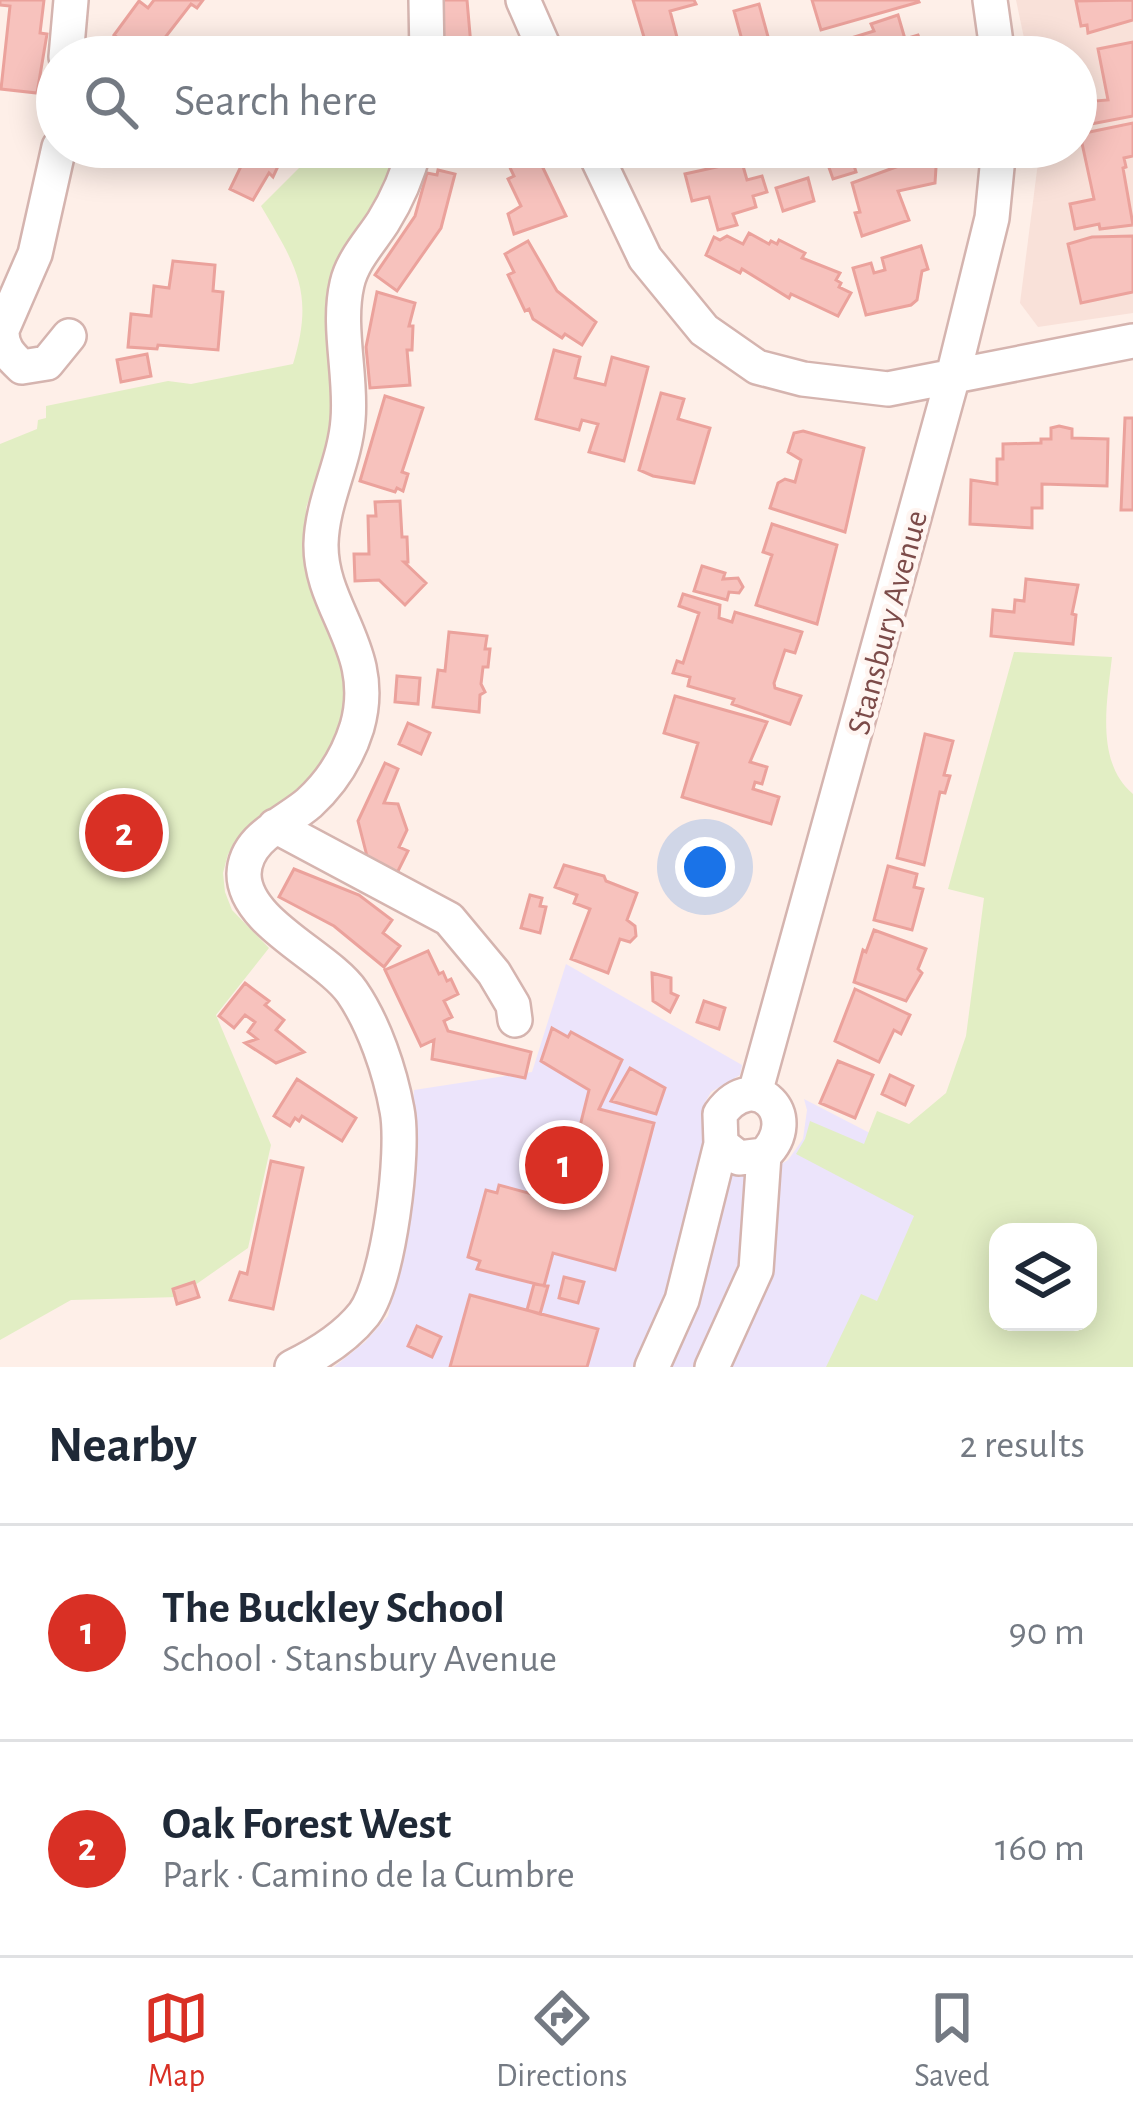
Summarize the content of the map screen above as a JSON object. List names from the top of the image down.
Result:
{
  "streets": {
    "street": ["Stansbury Avenue"]
  },
  "page": {
    "search": "Search here",
    "pins": ["2", "1"],
    "heading": ["Nearby", "2 results"],
    "list": [
      {
        "mark": "1",
        "name": "The Buckley School",
        "note": "School · Stansbury Avenue",
        "value": "90 m"
      },
      {
        "mark": "2",
        "name": "Oak Forest West",
        "note": "Park · Camino de la Cumbre",
        "value": "160 m"
      }
    ],
    "nav": ["Map", "Directions", "Saved"]
  }
}
